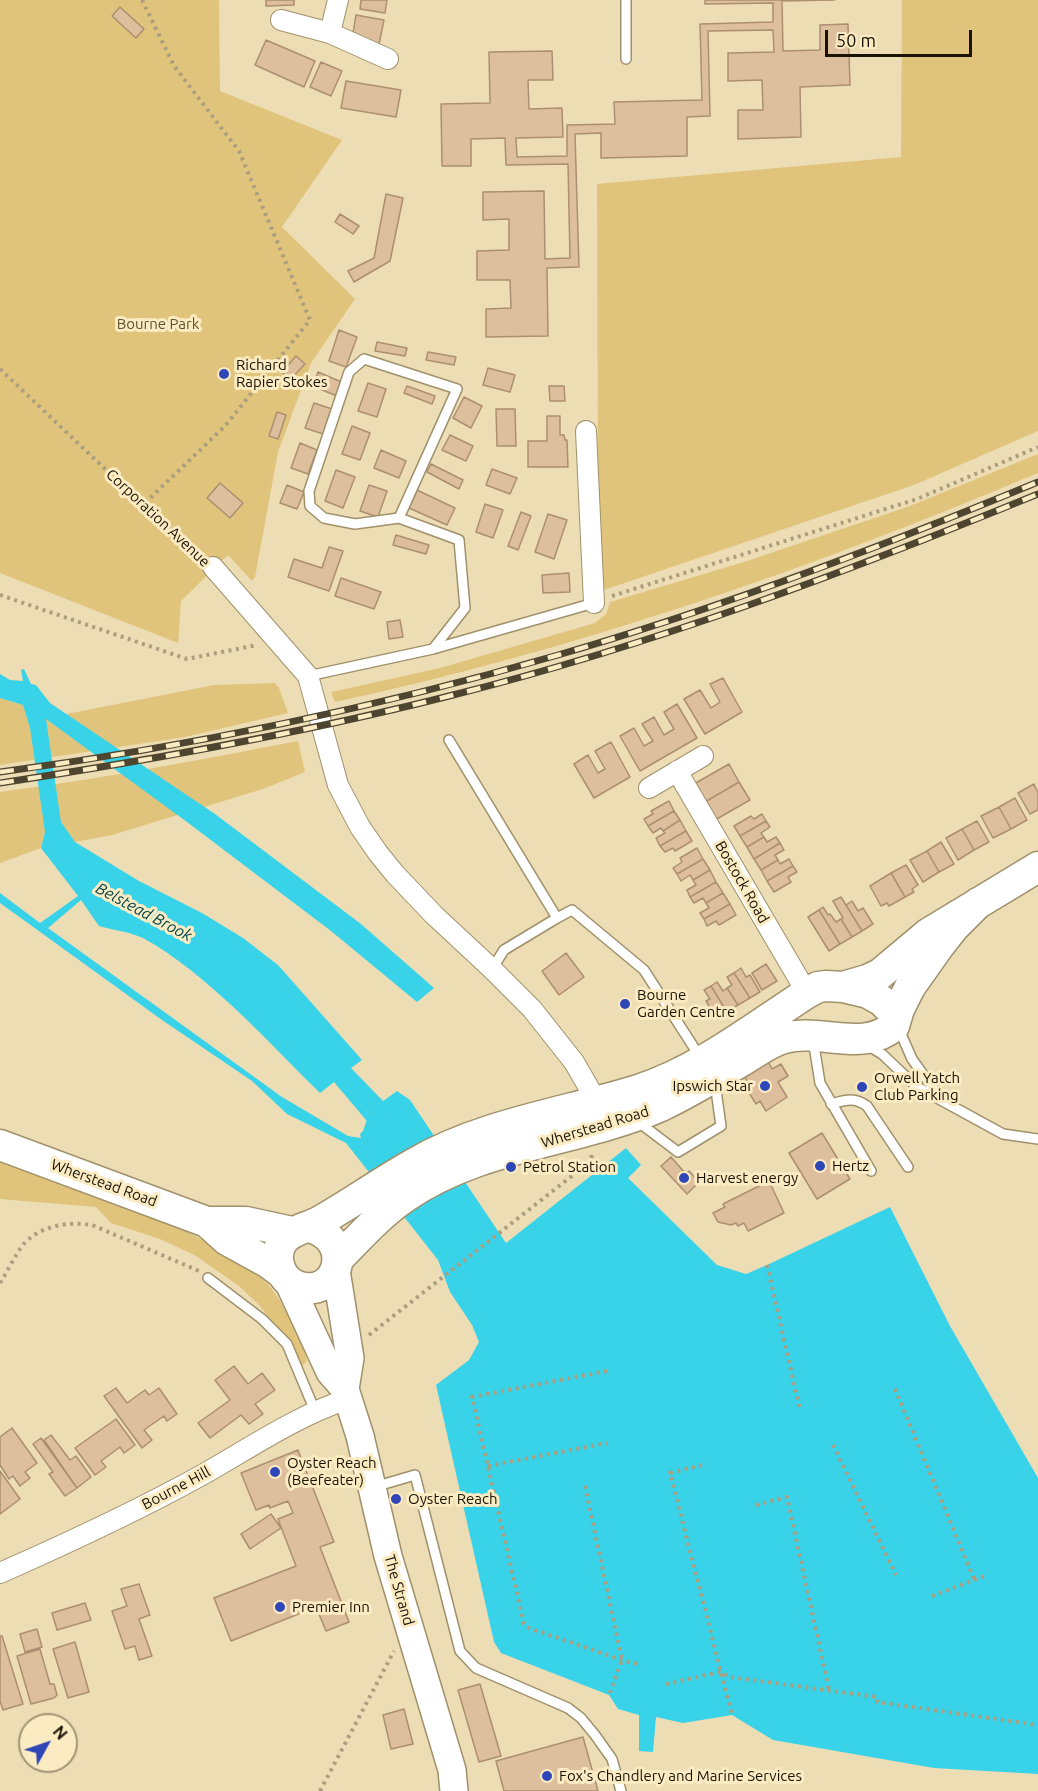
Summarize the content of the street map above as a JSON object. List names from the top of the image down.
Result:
{
  "streets": {
    "main road": ["Wherstead Road", "The Strand"],
    "street": ["Corporation Avenue", "Bostock Road", "Bourne Hill"]
  },
  "crossings": [
    ["Bostock Road", "Wherstead Road"],
    ["Wherstead Road", "The Strand"],
    ["Bourne Hill", "The Strand"]
  ],
  "water": ["Belstead Brook"],
  "parks": ["Bourne Park"],
  "places": [
    "Richard Rapier Stokes",
    "Bourne Garden Centre",
    "Ipswich Star",
    "Orwell Yatch Club Parking",
    "Hertz",
    "Petrol Station",
    "Harvest energy",
    "Oyster Reach (Beefeater)",
    "Oyster Reach",
    "Premier Inn",
    "Fox's Chandlery and Marine Services"
  ],
  "scale_bar": "50 m",
  "north": "top right"
}
